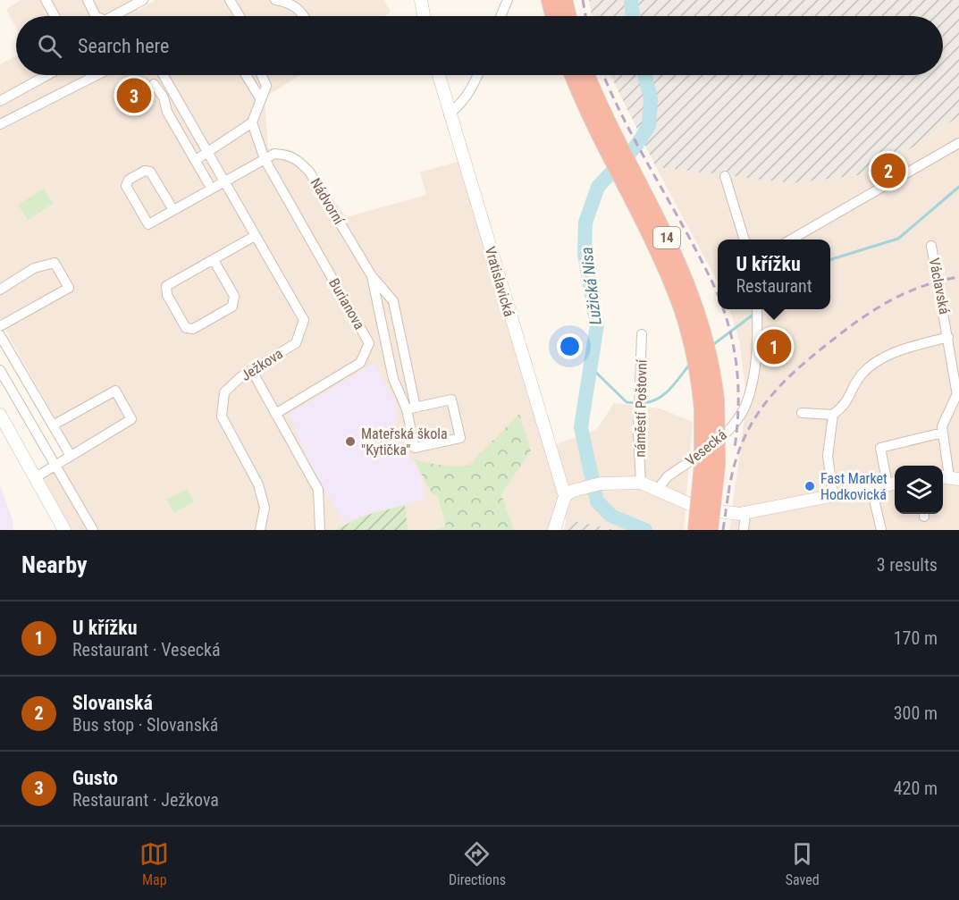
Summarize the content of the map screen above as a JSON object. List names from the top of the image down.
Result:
{
  "streets": {
    "highway": ["14"],
    "street": [
      "Nádvorní",
      "Vratislavická",
      "Václavská",
      "Burianova",
      "Ježkova",
      "náměstí Poštovní",
      "Vesecká"
    ]
  },
  "crossings": [
    ["Nádvorní", "Burianova"]
  ],
  "water": ["Lužická Nisa"],
  "places": ["Mateřská škola \"Kytička\"", "Fast Market Hodkovická"],
  "page": {
    "search": "Search here",
    "pins": ["3", "2", "1"],
    "popup": ["U křížku", "Restaurant"],
    "heading": ["Nearby", "3 results"],
    "list": [
      {
        "mark": "1",
        "name": "U křížku",
        "note": "Restaurant · Vesecká",
        "value": "170 m"
      },
      {
        "mark": "2",
        "name": "Slovanská",
        "note": "Bus stop · Slovanská",
        "value": "300 m"
      },
      {
        "mark": "3",
        "name": "Gusto",
        "note": "Restaurant · Ježkova",
        "value": "420 m"
      }
    ],
    "nav": ["Map", "Directions", "Saved"]
  }
}
